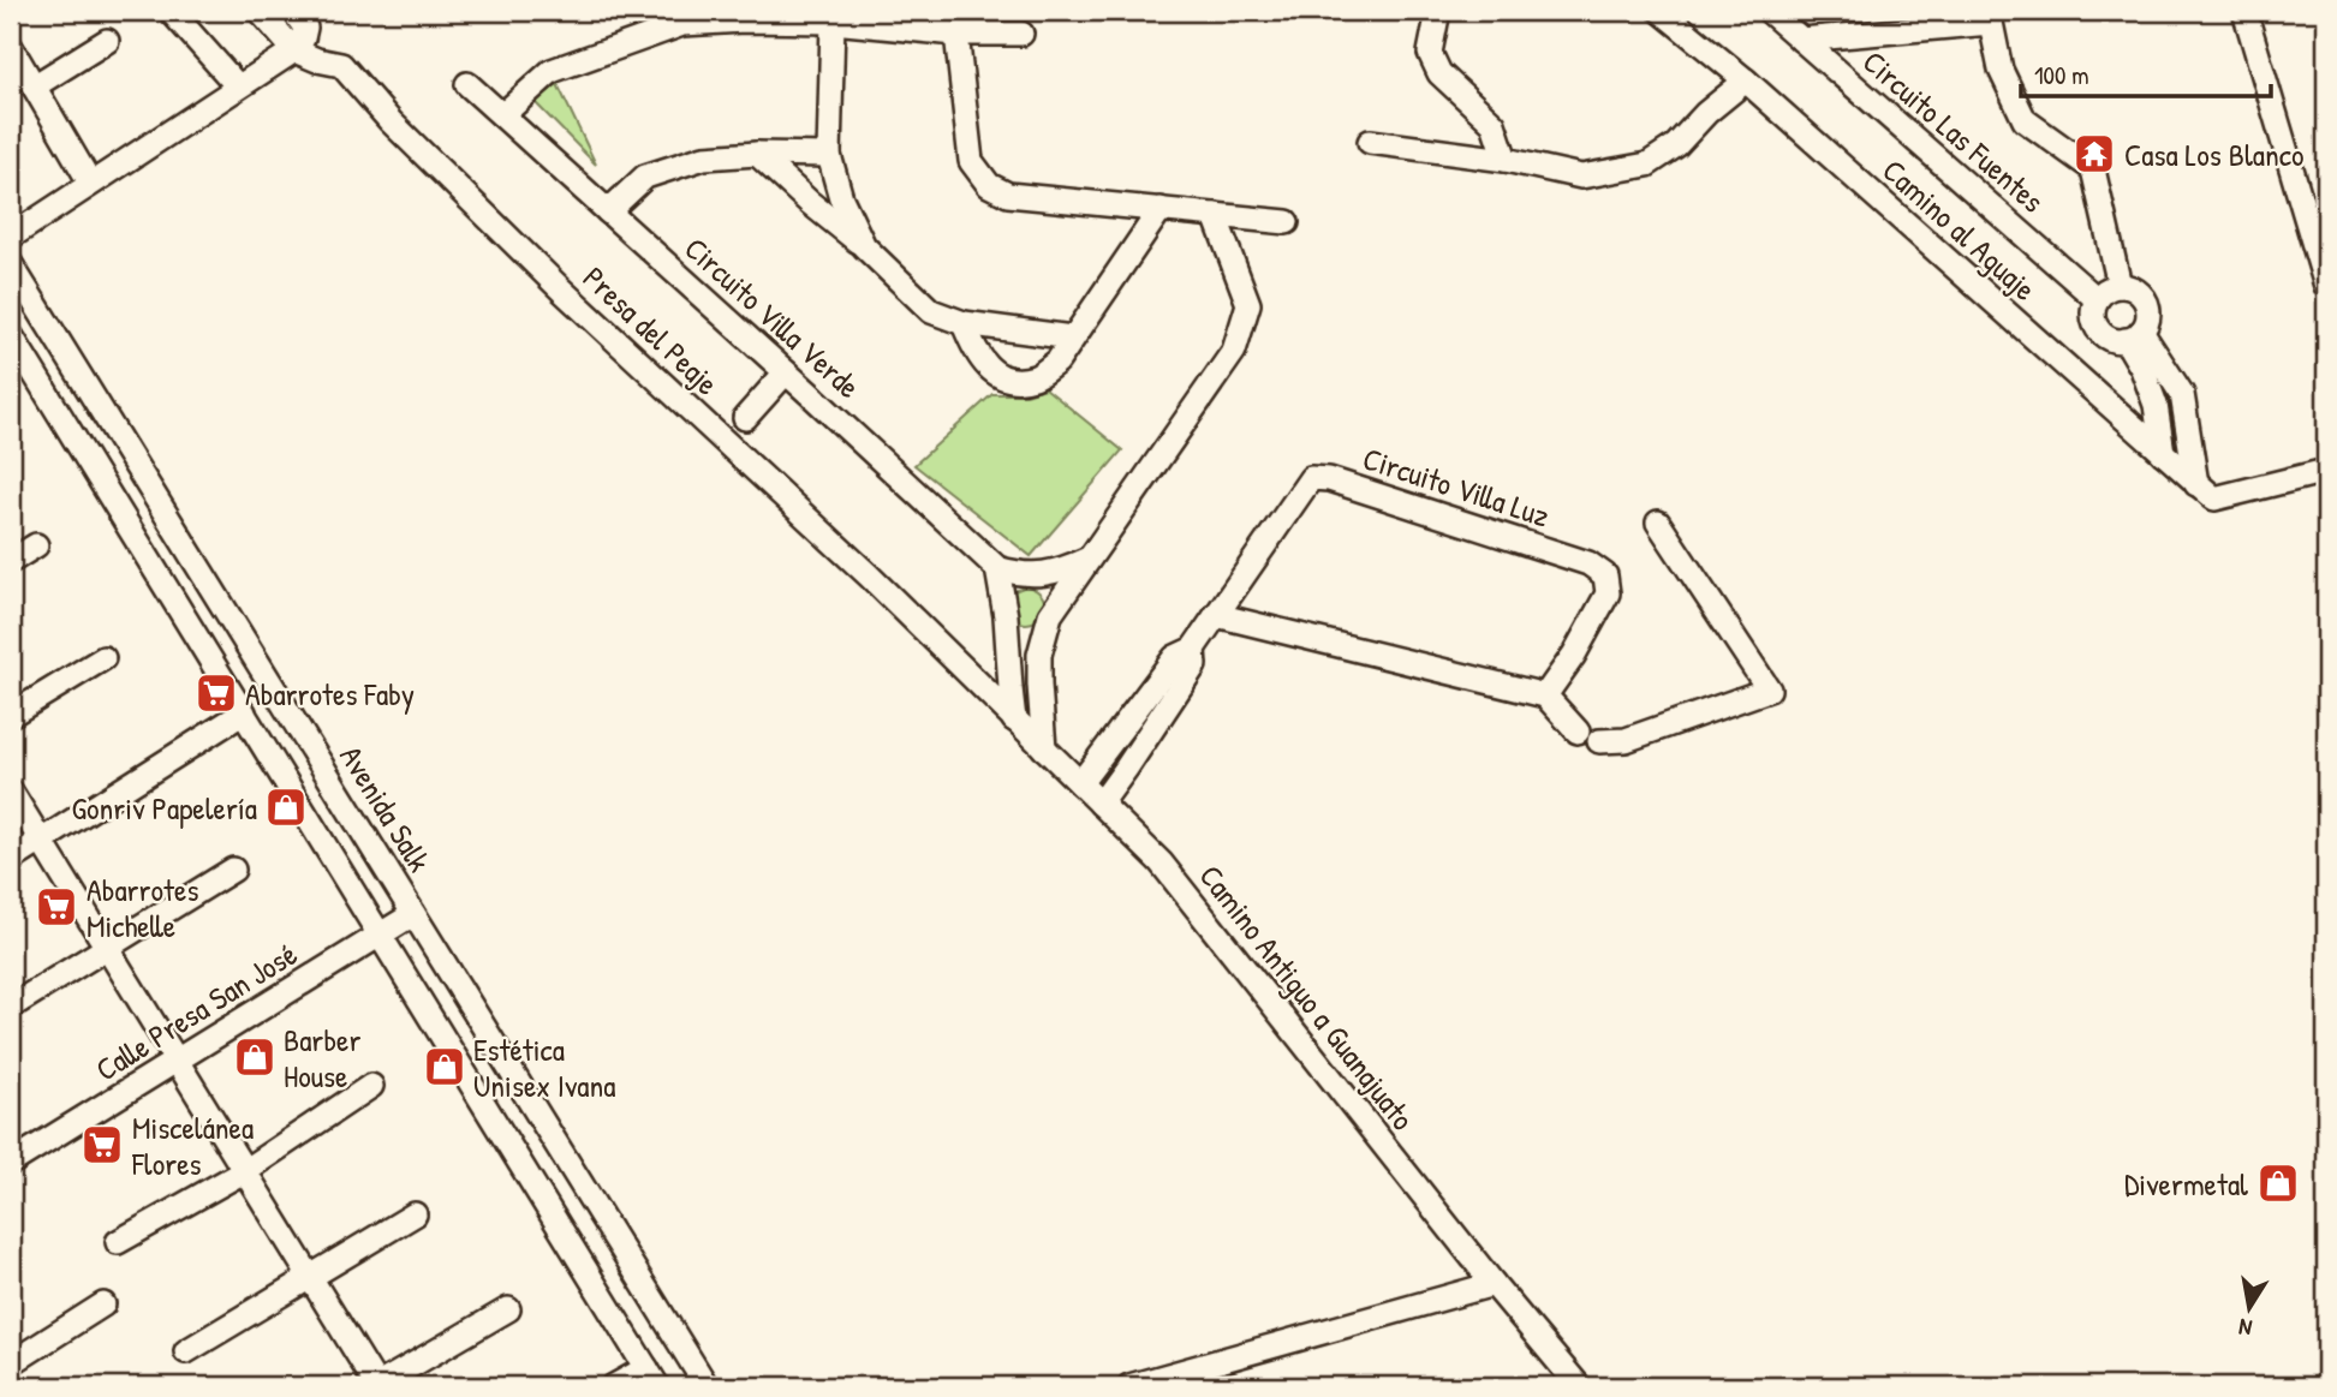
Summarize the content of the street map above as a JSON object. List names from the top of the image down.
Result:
{
  "streets": {
    "street": [
      "Circuito Las Fuentes",
      "Camino al Aguaje",
      "Circuito Villa Verde",
      "Presa del Peaje",
      "Circuito Villa Luz",
      "Avenida Salk",
      "Camino Antiguo a Guanajuato",
      "Calle Presa San José"
    ]
  },
  "crossings": [
    ["Presa del Peaje", "Camino Antiguo a Guanajuato"],
    ["Circuito Villa Luz", "Camino Antiguo a Guanajuato"],
    ["Avenida Salk", "Calle Presa San José"]
  ],
  "places": {
    "temple": ["Casa Los Blanco"],
    "supermarket": ["Abarrotes Faby", "Abarrotes Michelle", "Miscelánea Flores"],
    "shop": [
      "Gonriv Papelería",
      "Barber House",
      "Estética Unisex Ivana",
      "Divermetal"
    ]
  },
  "scale_bar": "100 m",
  "north": "bottom"
}
